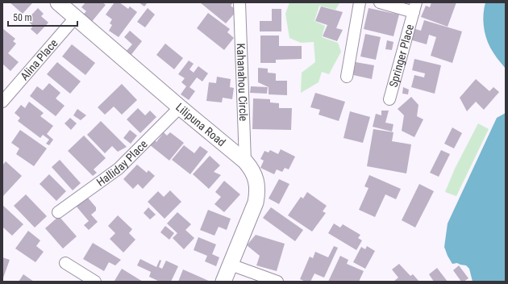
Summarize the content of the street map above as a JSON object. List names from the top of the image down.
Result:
{
  "streets": {
    "street": [
      "Springer Place",
      "Alina Place",
      "Kahanahou Circle",
      "Lilipuna Road",
      "Halliday Place"
    ]
  },
  "crossings": [
    ["Alina Place", "Lilipuna Road"],
    ["Kahanahou Circle", "Lilipuna Road"],
    ["Lilipuna Road", "Halliday Place"]
  ],
  "scale_bar": "50 m"
}
